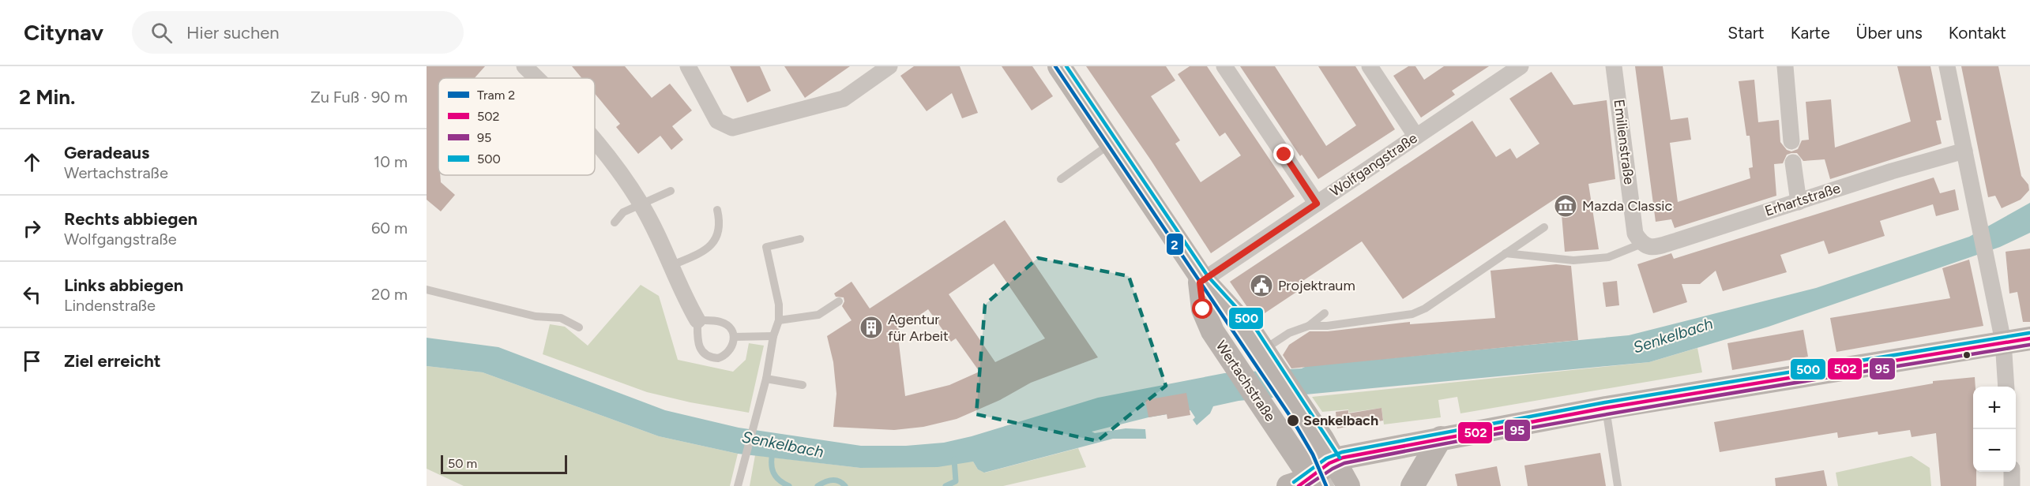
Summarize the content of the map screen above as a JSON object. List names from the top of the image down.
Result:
{
  "streets": {
    "street": [
      "Emilienstraße",
      "Wolfgangstraße",
      "Erhartstraße",
      "Wertachstraße"
    ]
  },
  "crossings": [
    ["Emilienstraße", "Erhartstraße"],
    ["Wolfgangstraße", "Wertachstraße"]
  ],
  "water": ["Senkelbach"],
  "places": {
    "museum": ["Mazda Classic"],
    "public building": ["Projektraum"],
    "building": ["Agentur für Arbeit"],
    "other": ["Senkelbach"]
  },
  "lines": [
    "tram line 2",
    "transit line 500",
    "transit line 502",
    "transit line 95"
  ],
  "legend": [
    "Tram 2",
    "502",
    "95",
    "500"
  ],
  "scale_bar": "50 m",
  "page": {
    "header": "Citynav",
    "search": "Hier suchen",
    "nav": [
      "Start",
      "Karte",
      "Über uns",
      "Kontakt"
    ],
    "heading": ["2 Min.", "Zu Fuß · 90 m"],
    "list": [
      ["Geradeaus", "Wertachstraße", "10 m"],
      ["Rechts abbiegen", "Wolfgangstraße", "60 m"],
      ["Links abbiegen", "Lindenstraße", "20 m"],
      "Ziel erreicht"
    ],
    "map_buttons": ["+", "−"],
    "scale": "50 m"
  }
}
